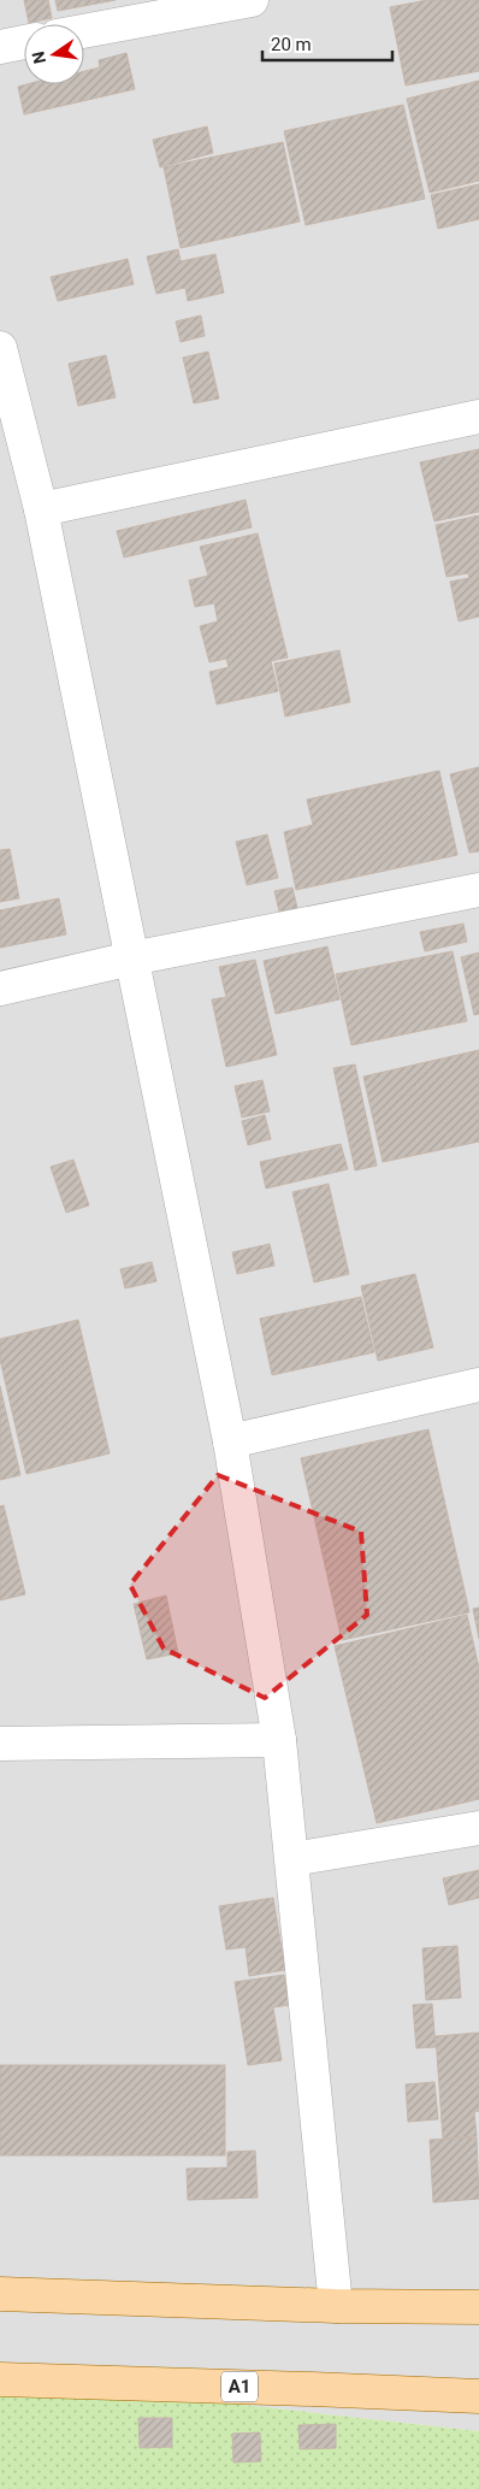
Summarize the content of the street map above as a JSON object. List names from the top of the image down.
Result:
{
  "streets": {
    "main road": ["A1"]
  },
  "scale_bar": "20 m",
  "north": "left"
}
